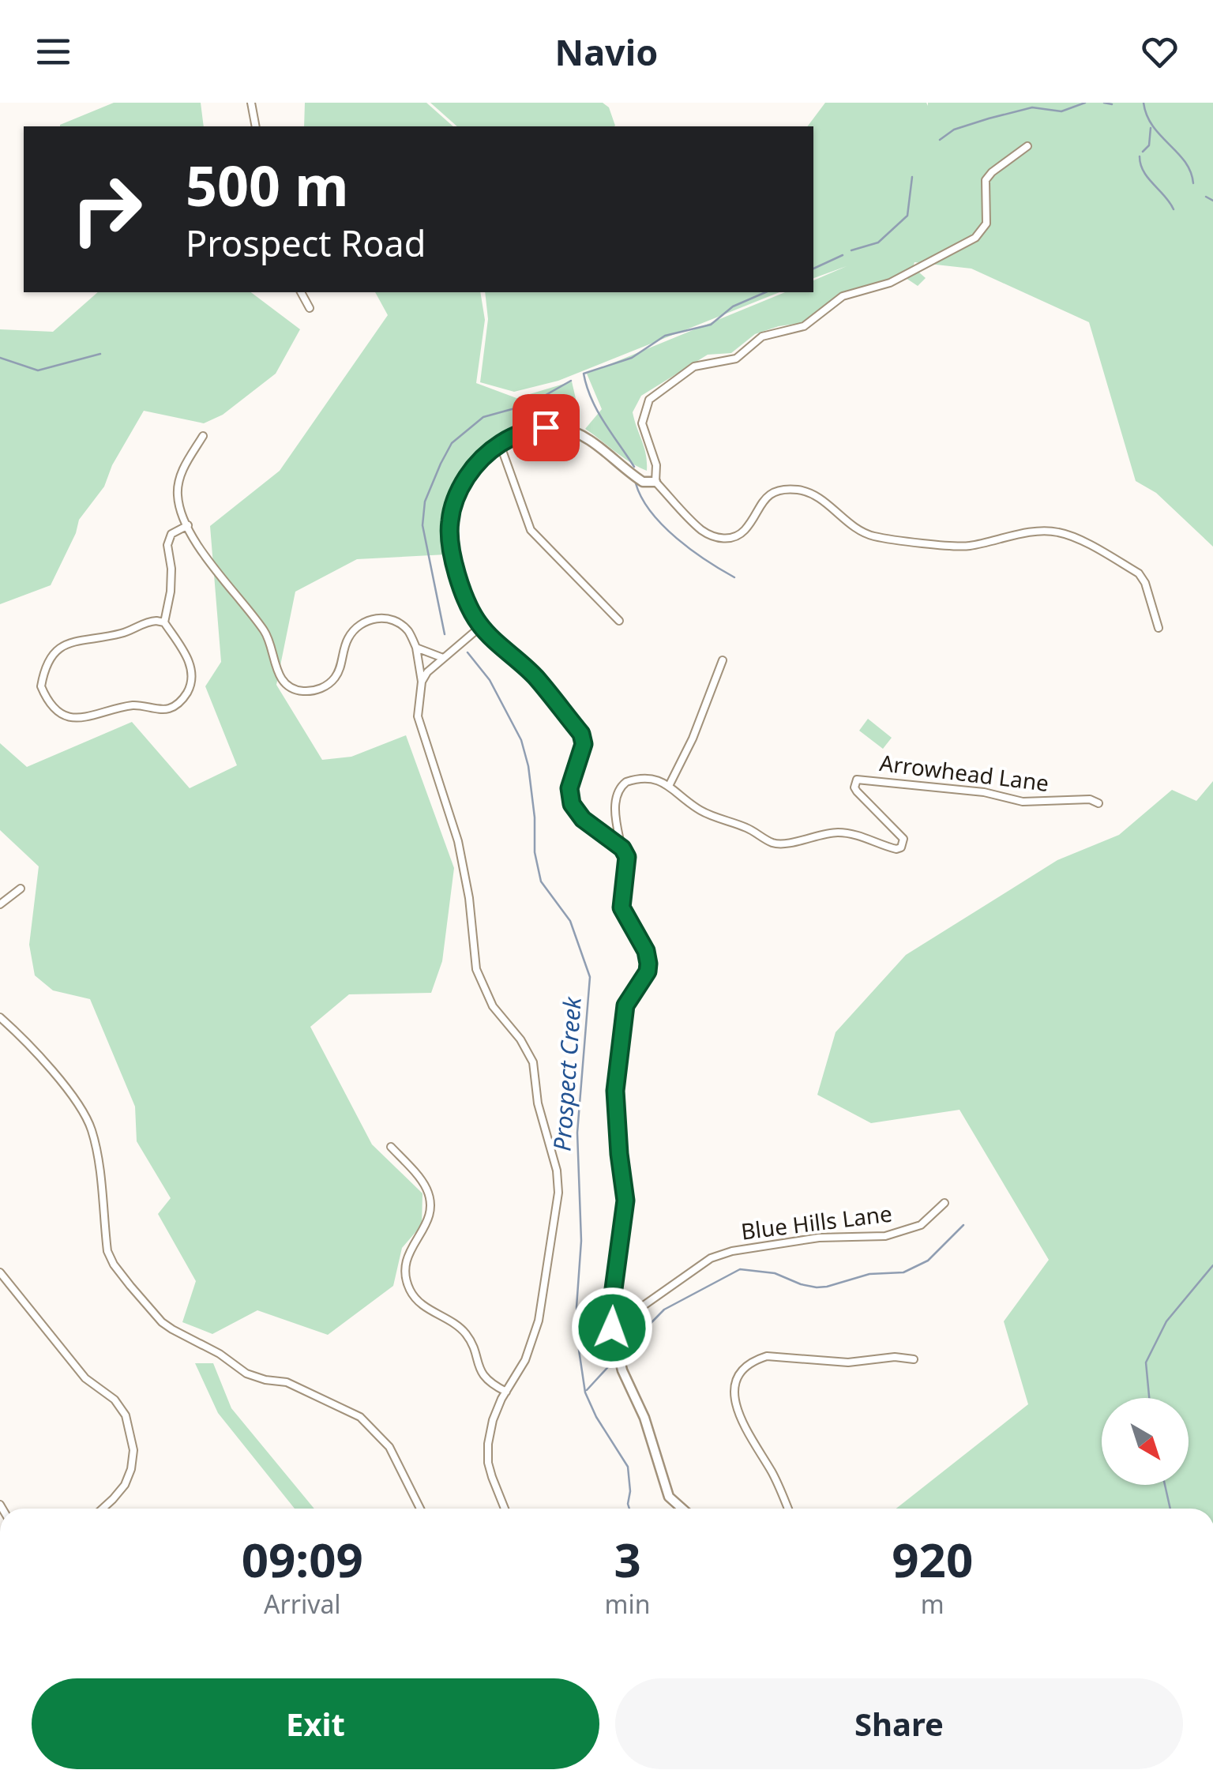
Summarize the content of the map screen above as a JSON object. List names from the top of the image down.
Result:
{
  "streets": {
    "street": ["Arrowhead Lane", "Blue Hills Lane"]
  },
  "water": ["Prospect Creek"],
  "north": "bottom right",
  "page": {
    "header": "Navio",
    "turn": ["500 m", "Prospect Road"],
    "eta": [
      "09:09",
      "Arrival",
      "3",
      "min",
      "920",
      "m"
    ],
    "buttons": ["Exit", "Share"]
  }
}
